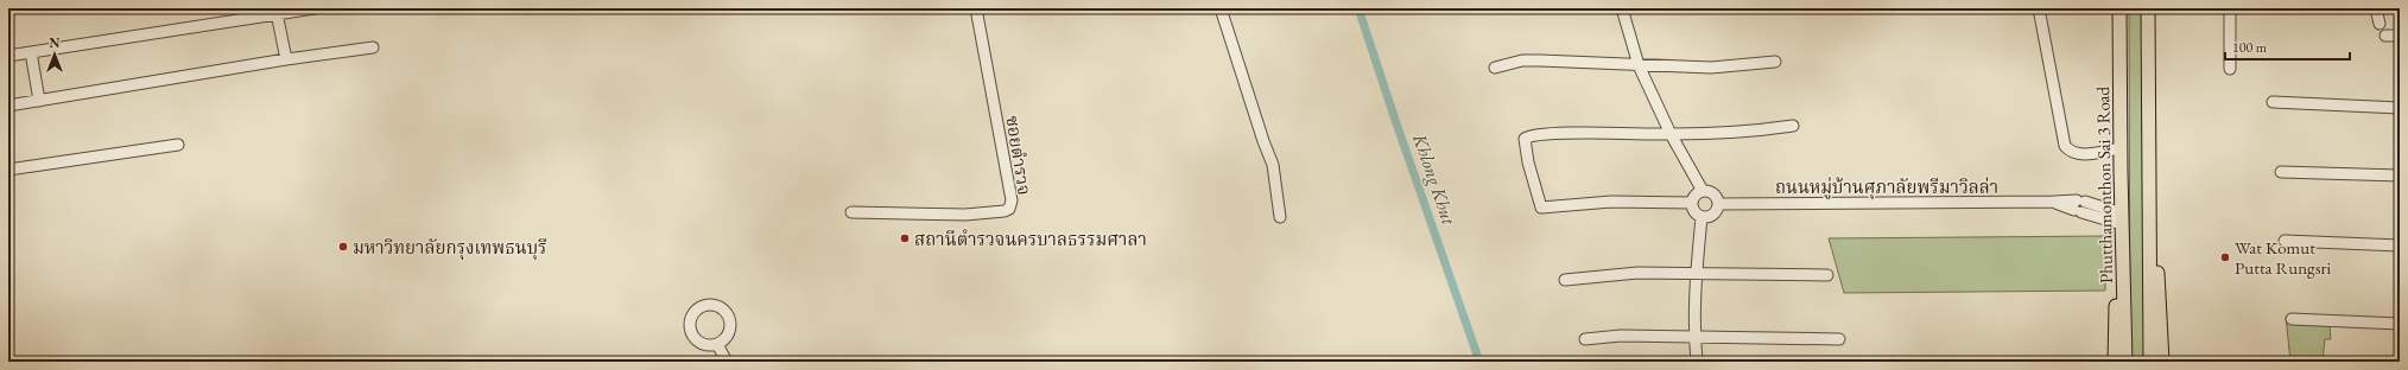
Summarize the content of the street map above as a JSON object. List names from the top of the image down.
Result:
{
  "streets": {
    "main road": ["Phutthamonthon Sai 3 Road"],
    "street": ["ซอยตำรวจ", "ถนนหมู่บ้านศุภาลัยพรีมาวิลล่า"]
  },
  "crossings": [
    ["Phutthamonthon Sai 3 Road", "ถนนหมู่บ้านศุภาลัยพรีมาวิลล่า"]
  ],
  "water": ["Khlong Khut"],
  "places": ["สถานีตำรวจนครบาลธรรมศาลา", "มหาวิทยาลัยกรุงเทพธนบุรี", "Wat Komut Putta Rungsri"],
  "scale_bar": "100 m",
  "north": "top"
}
